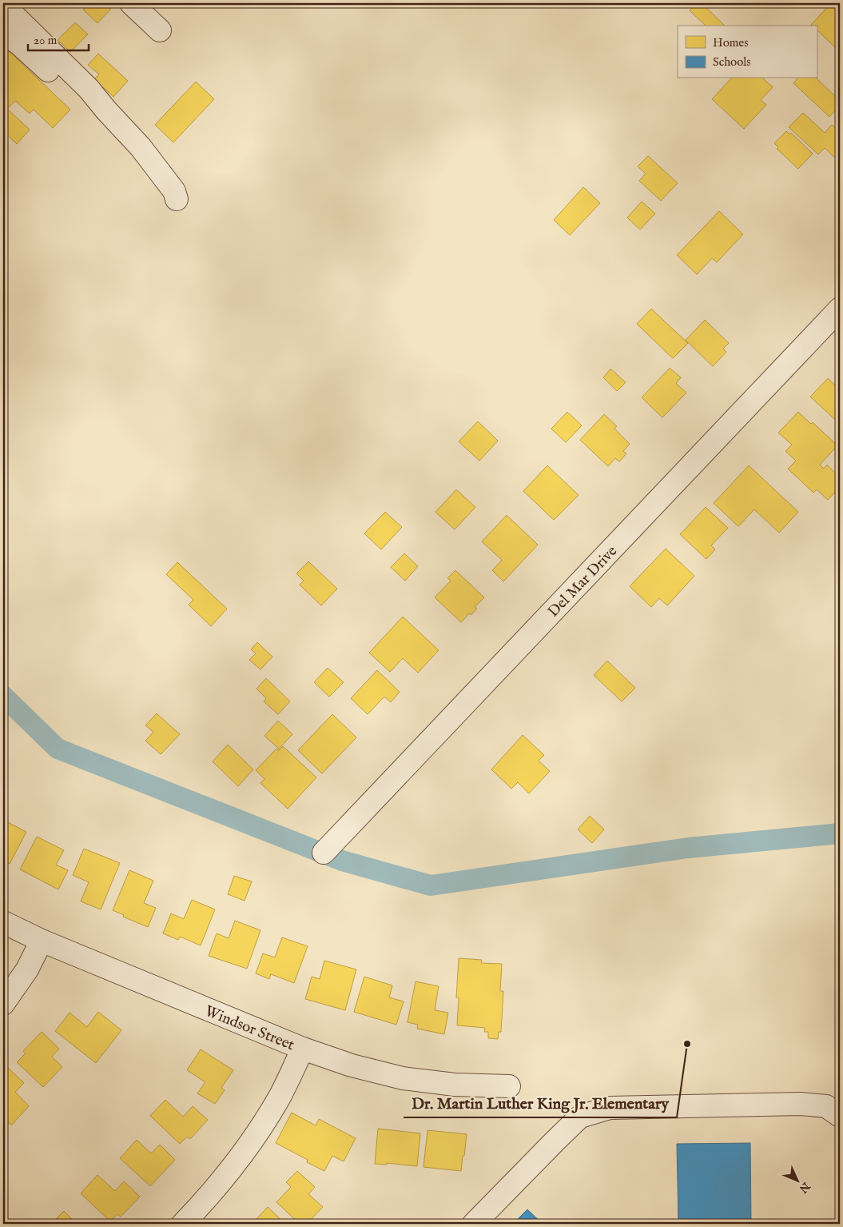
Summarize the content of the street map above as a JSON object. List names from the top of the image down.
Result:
{
  "streets": {
    "street": ["Del Mar Drive", "Windsor Street"]
  },
  "places": ["Dr. Martin Luther King Jr. Elementary"],
  "legend": ["Homes", "Schools"],
  "scale_bar": "20 m",
  "north": "bottom right"
}
